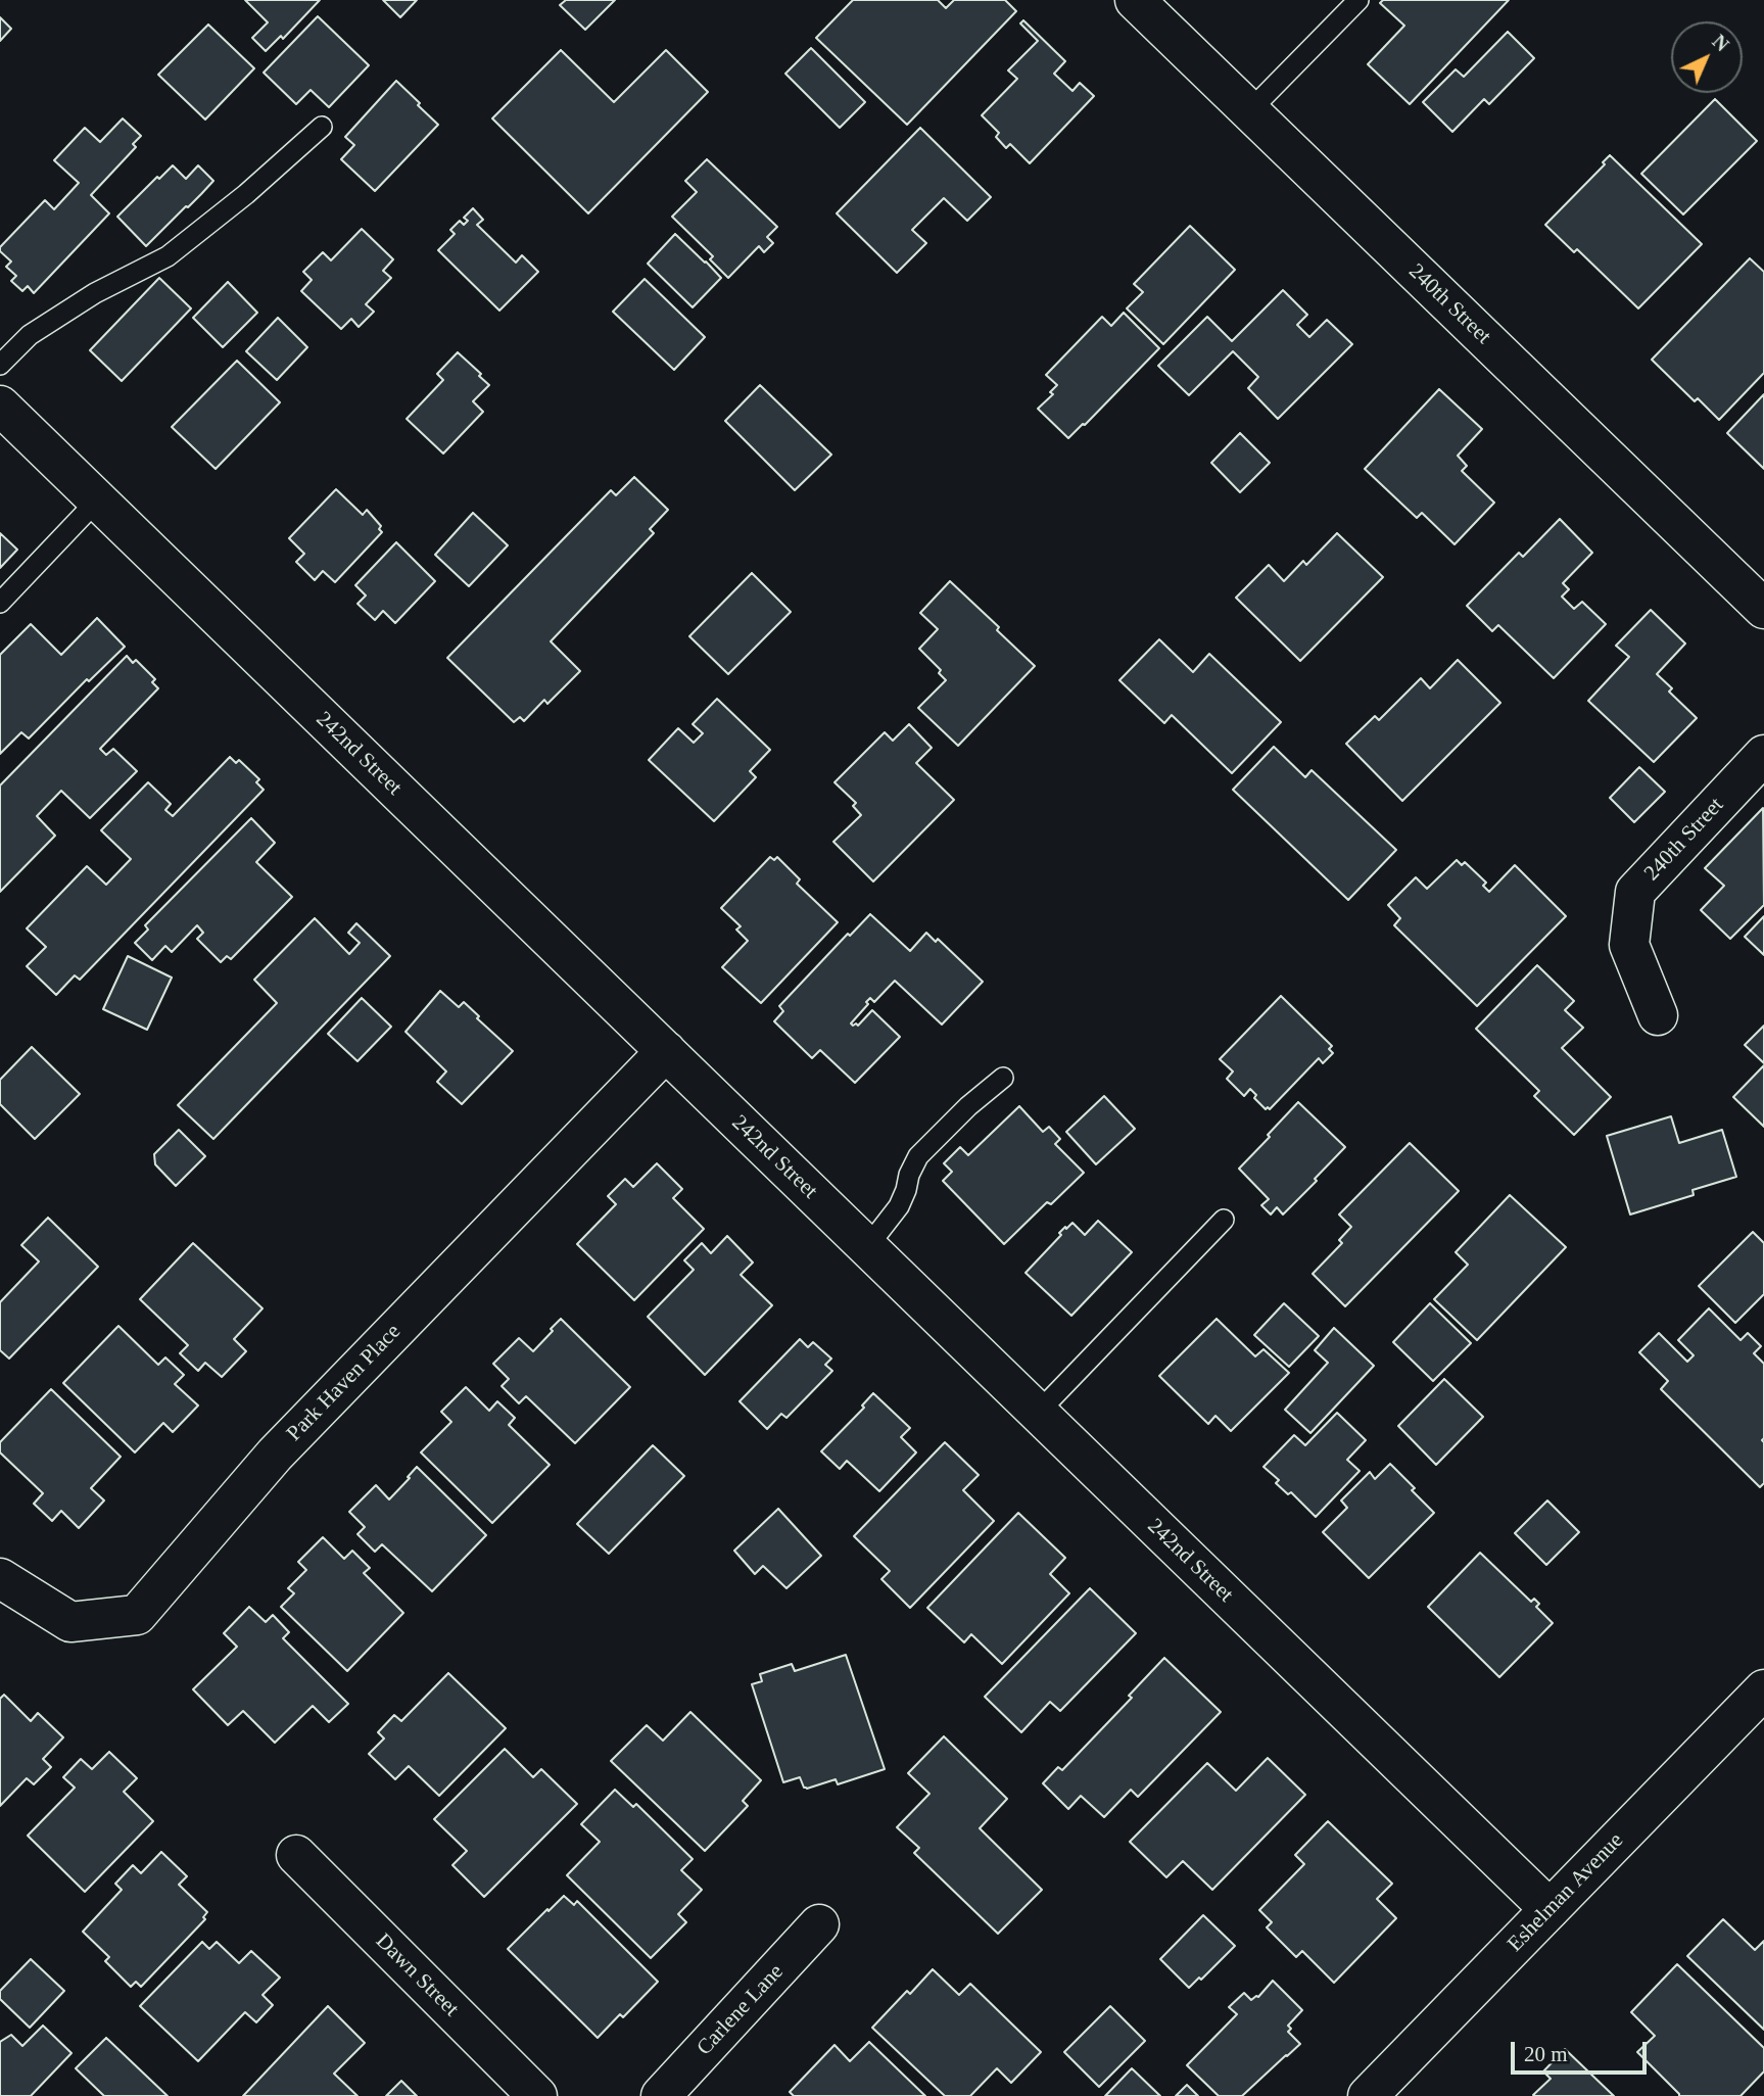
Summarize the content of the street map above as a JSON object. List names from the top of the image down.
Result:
{
  "streets": {
    "street": [
      "240th Street",
      "242nd Street",
      "Park Haven Place",
      "Eshelman Avenue",
      "Dawn Street",
      "Carlene Lane"
    ]
  },
  "crossings": [
    ["242nd Street", "Park Haven Place"],
    ["242nd Street", "Eshelman Avenue"]
  ],
  "scale_bar": "20 m",
  "north": "top right"
}
